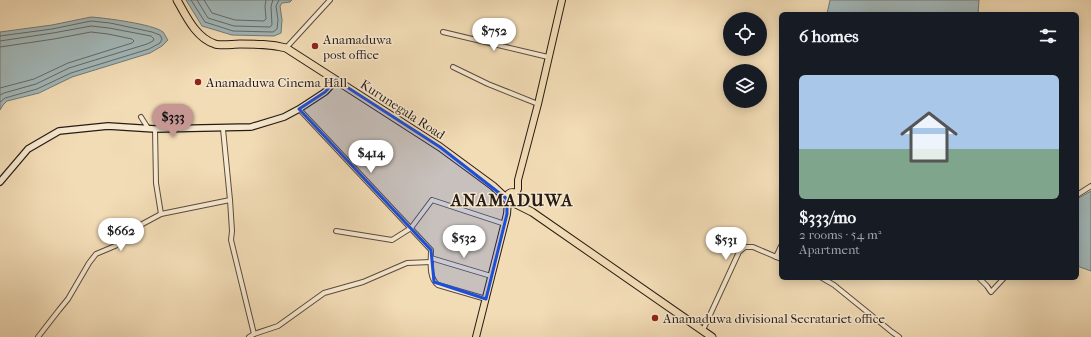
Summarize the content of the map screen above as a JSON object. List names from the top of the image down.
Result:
{
  "streets": {
    "highway": ["Kurunegala Road"]
  },
  "districts": ["ANAMADUWA"],
  "places": ["Anamaduwa post office", "Anamaduwa Cinema Hall", "Anamaduwa divisional Secratariet office"],
  "page": {
    "heading": "6 homes",
    "price": [
      "$752",
      "$333",
      "$414",
      "$662",
      "$532",
      "$531"
    ],
    "list": [
      {
        "name": "$333/mo",
        "note": "2 rooms · 54 m² · Apartment"
      }
    ]
  }
}
